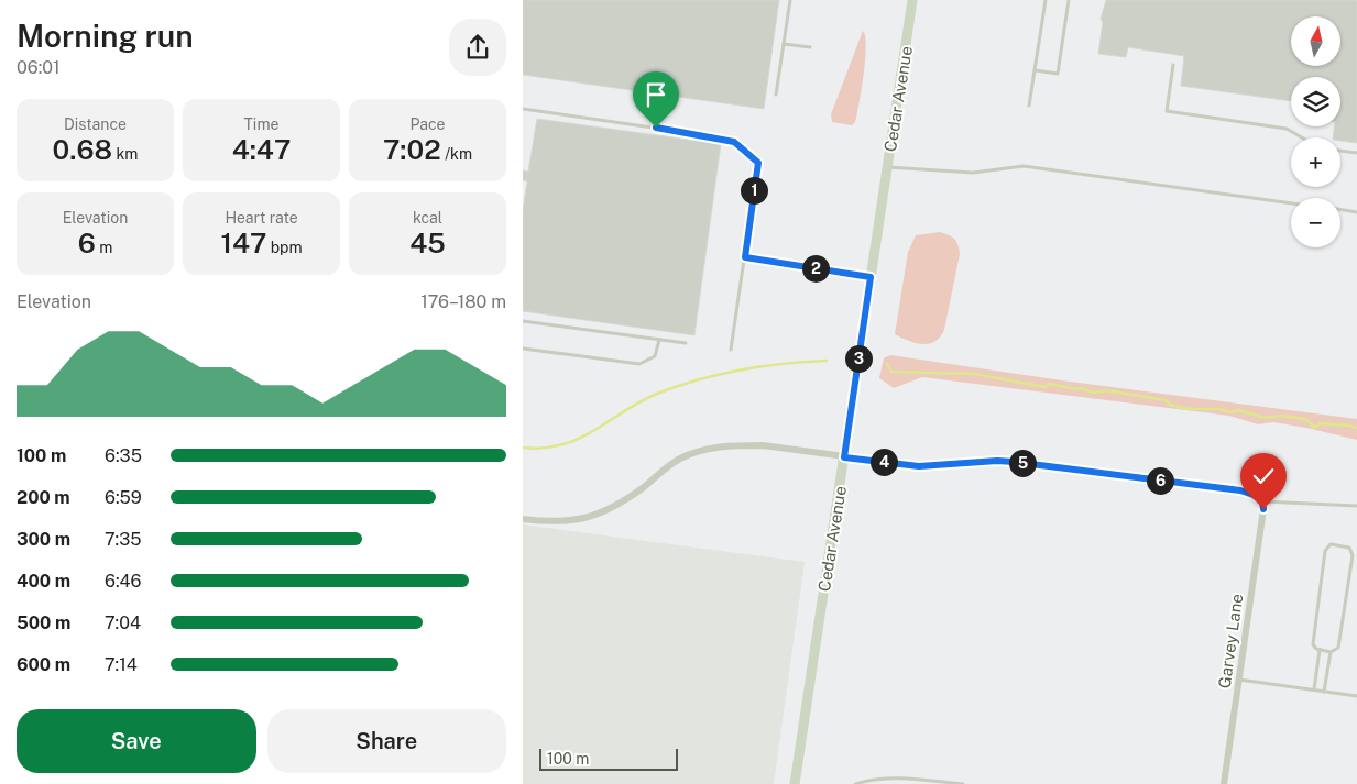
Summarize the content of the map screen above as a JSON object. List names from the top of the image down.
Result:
{
  "streets": {
    "main road": ["Cedar Avenue"],
    "street": ["Garvey Lane"]
  },
  "scale_bar": "100 m",
  "north": "top",
  "page": {
    "heading": ["Morning run", "06:01"],
    "map_buttons": ["+", "−"],
    "stats": [
      ["Distance", "0.68 km"],
      ["Time", "4:47"],
      ["Pace", "7:02 /km"],
      ["Elevation", "6 m"],
      ["Heart rate", "147 bpm"],
      ["kcal", "45"]
    ],
    "pins": [
      "1",
      "2",
      "3",
      "4",
      "5",
      "6"
    ],
    "chart": ["Elevation", "176–180 m"],
    "list": [
      {
        "name": "100 m",
        "note": "6:35"
      },
      {
        "name": "200 m",
        "note": "6:59"
      },
      {
        "name": "300 m",
        "note": "7:35"
      },
      {
        "name": "400 m",
        "note": "6:46"
      },
      {
        "name": "500 m",
        "note": "7:04"
      },
      {
        "name": "600 m",
        "note": "7:14"
      }
    ],
    "buttons": ["Save", "Share"],
    "scale": "100 m"
  }
}
